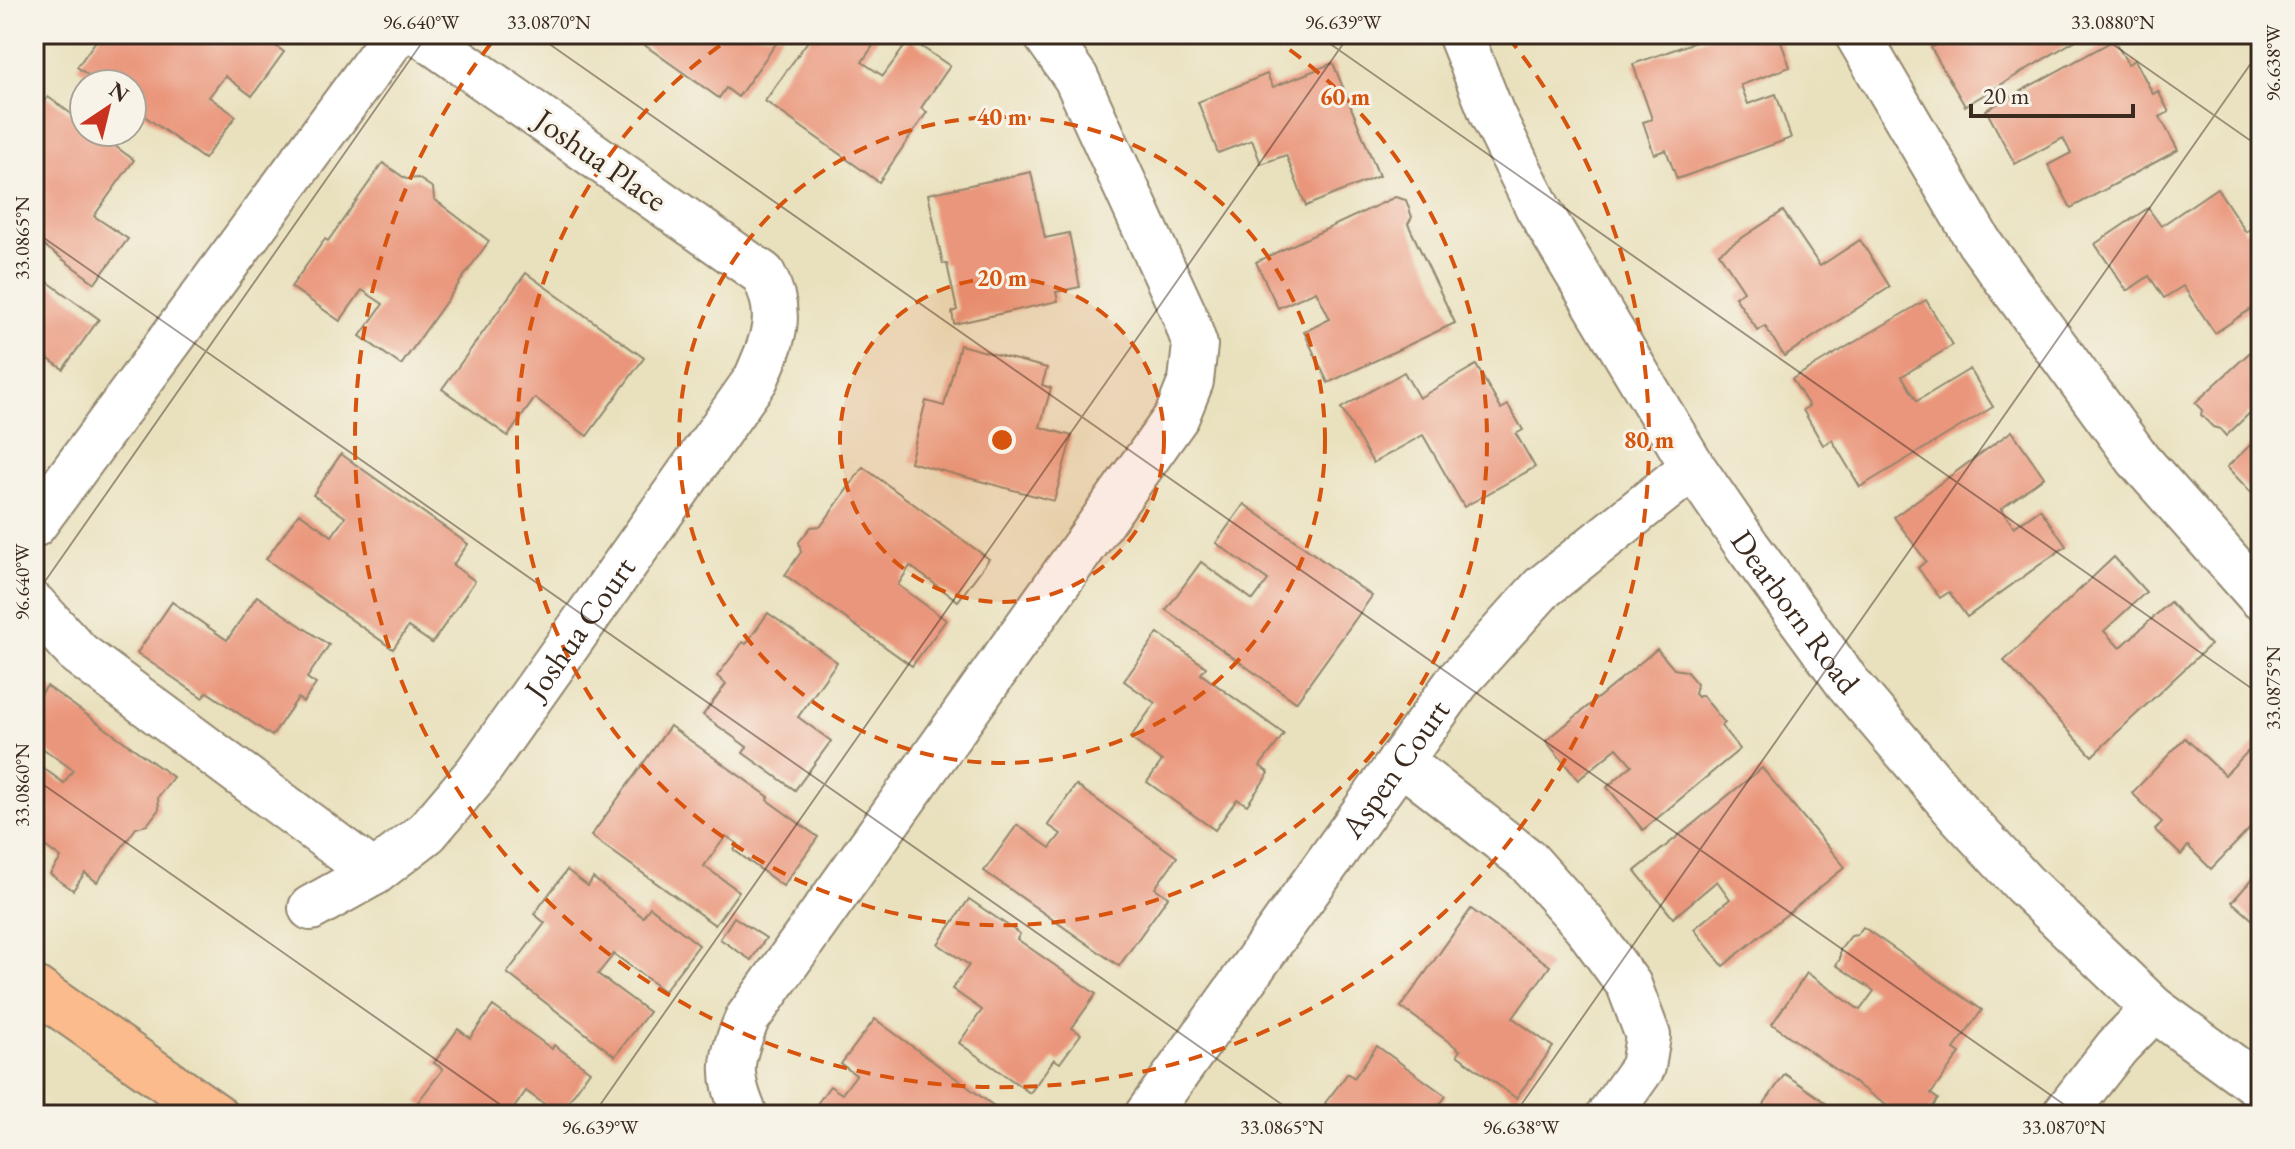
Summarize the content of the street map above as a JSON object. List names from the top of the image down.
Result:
{
  "streets": {
    "street": [
      "Joshua Place",
      "Dearborn Road",
      "Joshua Court",
      "Aspen Court"
    ]
  },
  "crossings": [
    ["Joshua Place", "Joshua Court"],
    ["Dearborn Road", "Aspen Court"]
  ],
  "scale_bar": "20 m",
  "north": "top right",
  "coordinates": [
    "96.640°W",
    "33.0870°N",
    "96.639°W",
    "33.0880°N",
    "96.638°W",
    "33.0865°N",
    "33.0875°N",
    "33.0860°N"
  ],
  "rings": [
    "60 m",
    "40 m",
    "20 m",
    "80 m"
  ]
}
